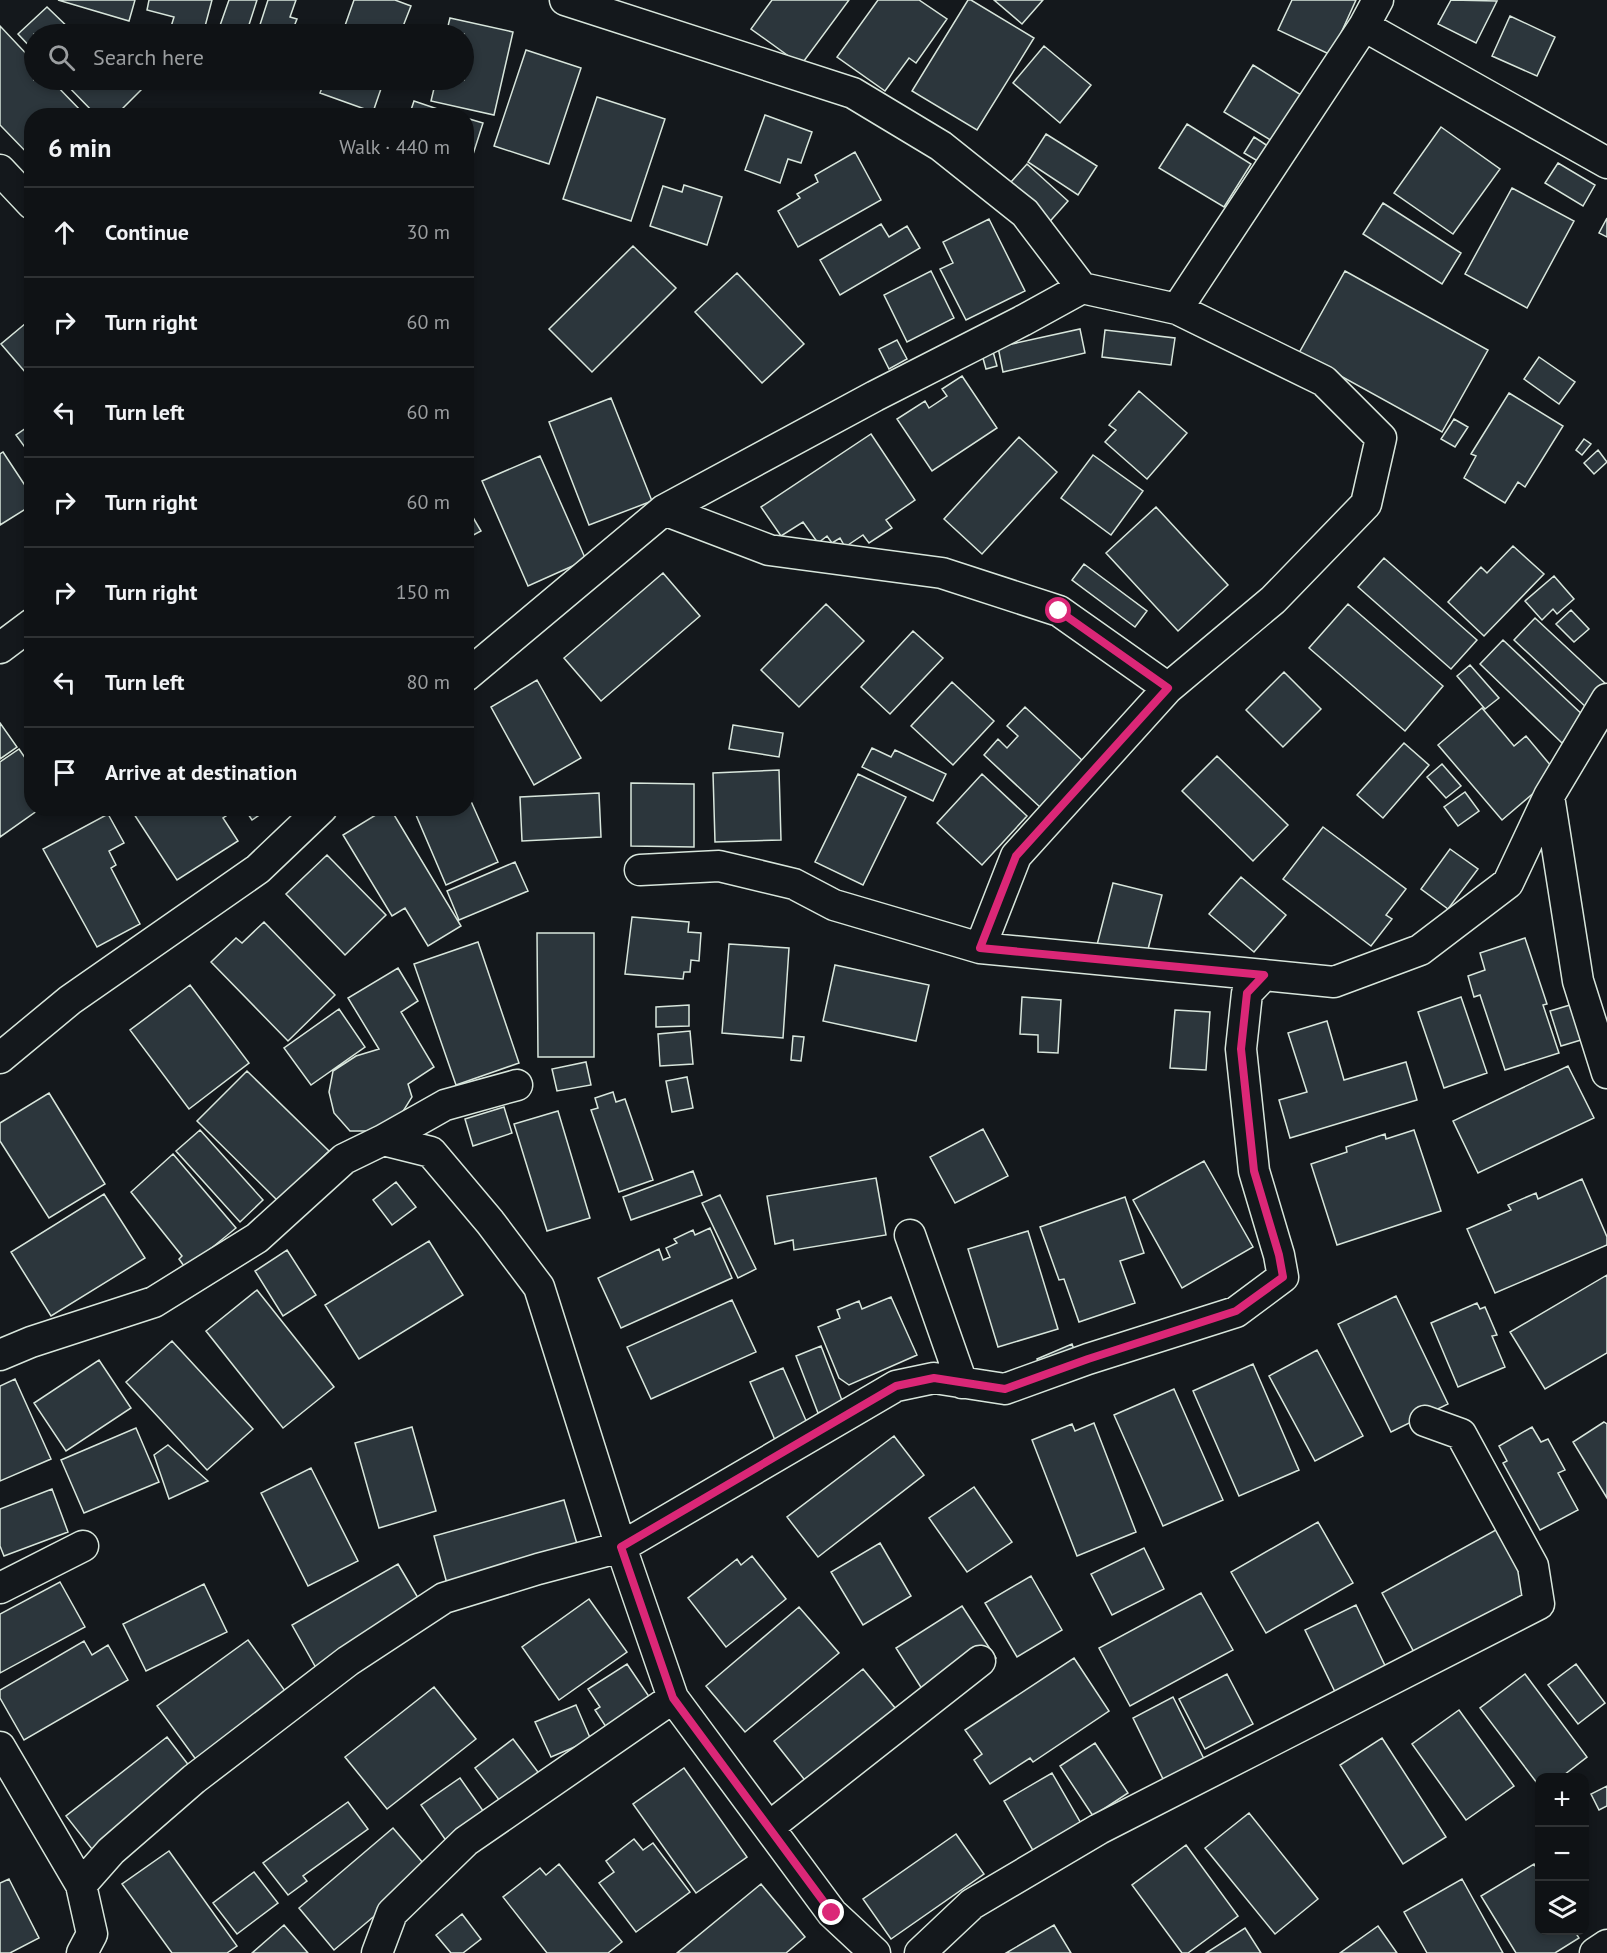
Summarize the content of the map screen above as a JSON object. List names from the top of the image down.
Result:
{
  "page": {
    "search": "Search here",
    "heading": ["6 min", "Walk · 440 m"],
    "list": [
      ["Continue", "30 m"],
      ["Turn right", "60 m"],
      ["Turn left", "60 m"],
      ["Turn right", "60 m"],
      ["Turn right", "150 m"],
      ["Turn left", "80 m"],
      "Arrive at destination"
    ],
    "map_buttons": ["+", "−"]
  }
}
